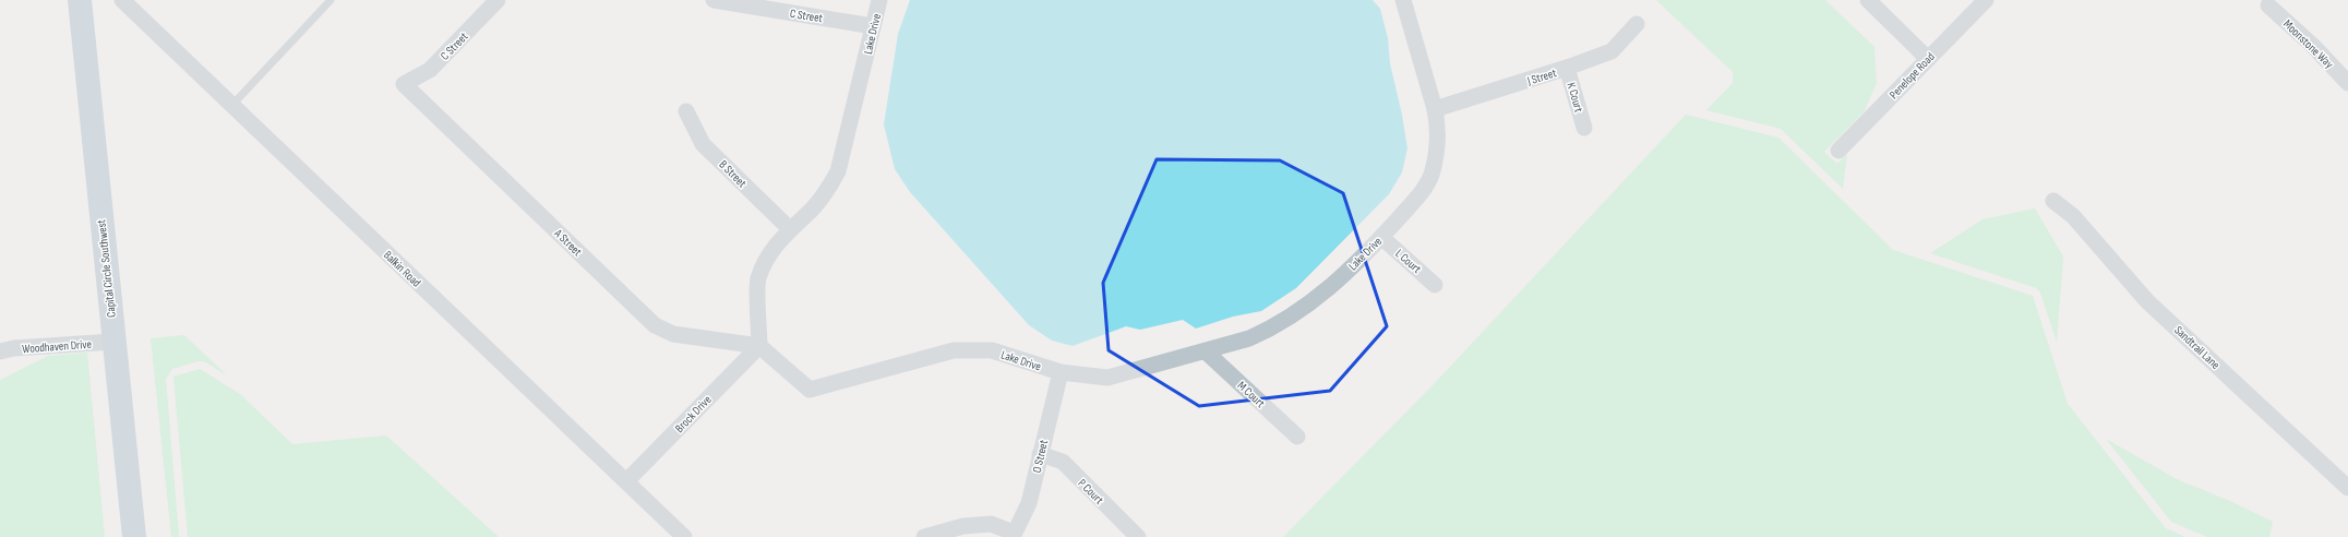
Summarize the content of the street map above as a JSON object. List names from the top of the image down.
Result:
{
  "streets": {
    "main road": ["Capital Circle Southwest"],
    "street": [
      "C Street",
      "Lake Drive",
      "Moonstone Way",
      "Penelope Road",
      "J Street",
      "K Court",
      "B Street",
      "A Street",
      "L Court",
      "Balkin Road",
      "Woodhaven Drive",
      "Sandtrail Lane",
      "M Court",
      "Brock Drive",
      "O Street",
      "P Court"
    ]
  },
  "crossings": [
    ["C Street", "Lake Drive"],
    ["C Street", "A Street"],
    ["Lake Drive", "J Street"],
    ["Lake Drive", "B Street"],
    ["Lake Drive", "A Street"],
    ["Lake Drive", "L Court"],
    ["Lake Drive", "M Court"],
    ["Lake Drive", "Brock Drive"],
    ["Lake Drive", "O Street"],
    ["J Street", "K Court"],
    ["A Street", "Brock Drive"],
    ["Capital Circle Southwest", "Woodhaven Drive"],
    ["Balkin Road", "Brock Drive"],
    ["O Street", "P Court"]
  ]
}
